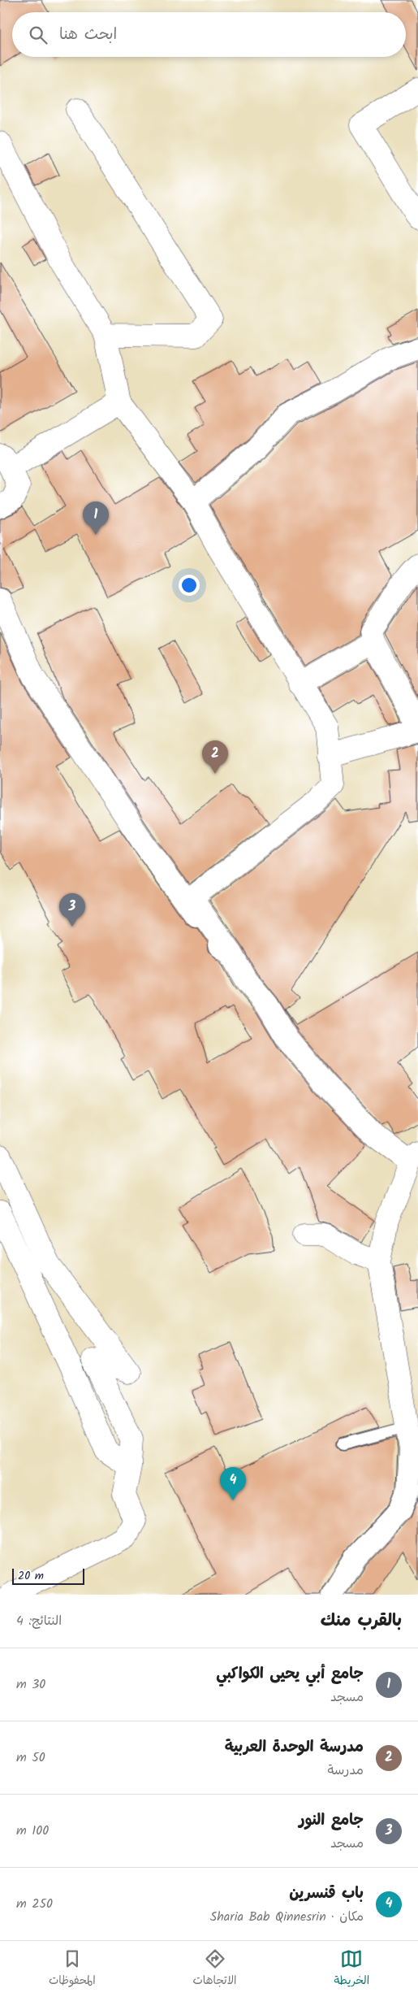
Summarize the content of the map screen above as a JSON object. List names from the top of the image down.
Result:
{
  "scale_bar": "20 m",
  "page": {
    "search": "ابحث هنا",
    "pins": [
      "1",
      "2",
      "3",
      "4"
    ],
    "scale": "20 m",
    "heading": ["بالقرب منك", "النتائج: 4"],
    "list": [
      {
        "mark": "1",
        "name": "جامع أبي يحيى الكواكبي",
        "note": "مسجد",
        "value": "30 m"
      },
      {
        "mark": "2",
        "name": "مدرسة الوحدة العربية",
        "note": "مدرسة",
        "value": "50 m"
      },
      {
        "mark": "3",
        "name": "جامع النور",
        "note": "مسجد",
        "value": "100 m"
      },
      {
        "mark": "4",
        "name": "باب قنسرين",
        "note": "مكان · Sharia Bab Qinnesrin",
        "value": "250 m"
      }
    ],
    "nav": ["الخريطة", "الاتجاهات", "المحفوظات"]
  }
}
